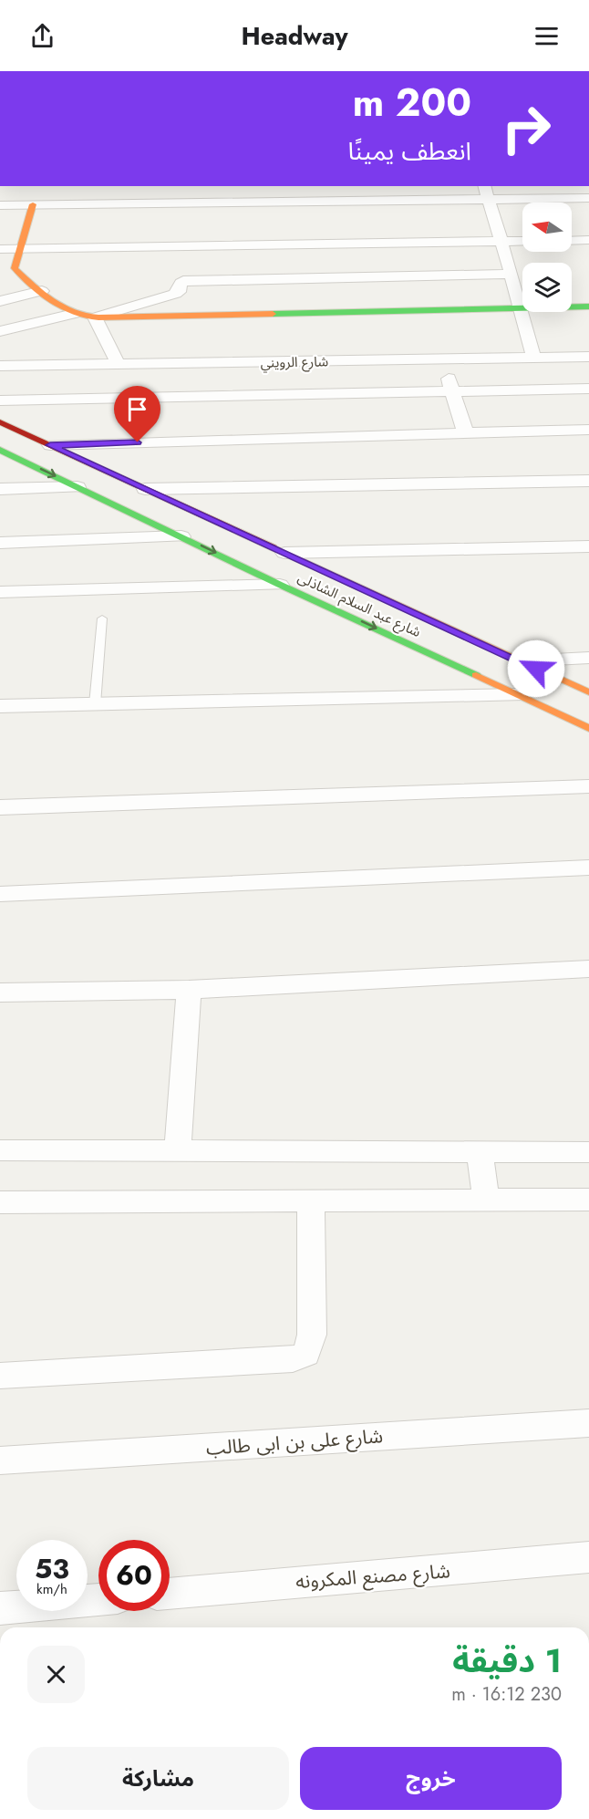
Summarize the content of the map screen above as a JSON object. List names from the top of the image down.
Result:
{
  "streets": {
    "main road": ["شارع عبد السلام الشاذلى"],
    "street": ["شارع الرويني", "شارع على بن ابى طالب", "شارع مصنع المكرونه"]
  },
  "north": "left",
  "page": {
    "header": "Headway",
    "turn": ["200 m", "انعطف يمينًا"],
    "speed": "53 km/h",
    "limit": "60",
    "heading": ["1 دقيقة", "230 m · 16:12"],
    "buttons": ["خروج", "مشاركة"]
  }
}
